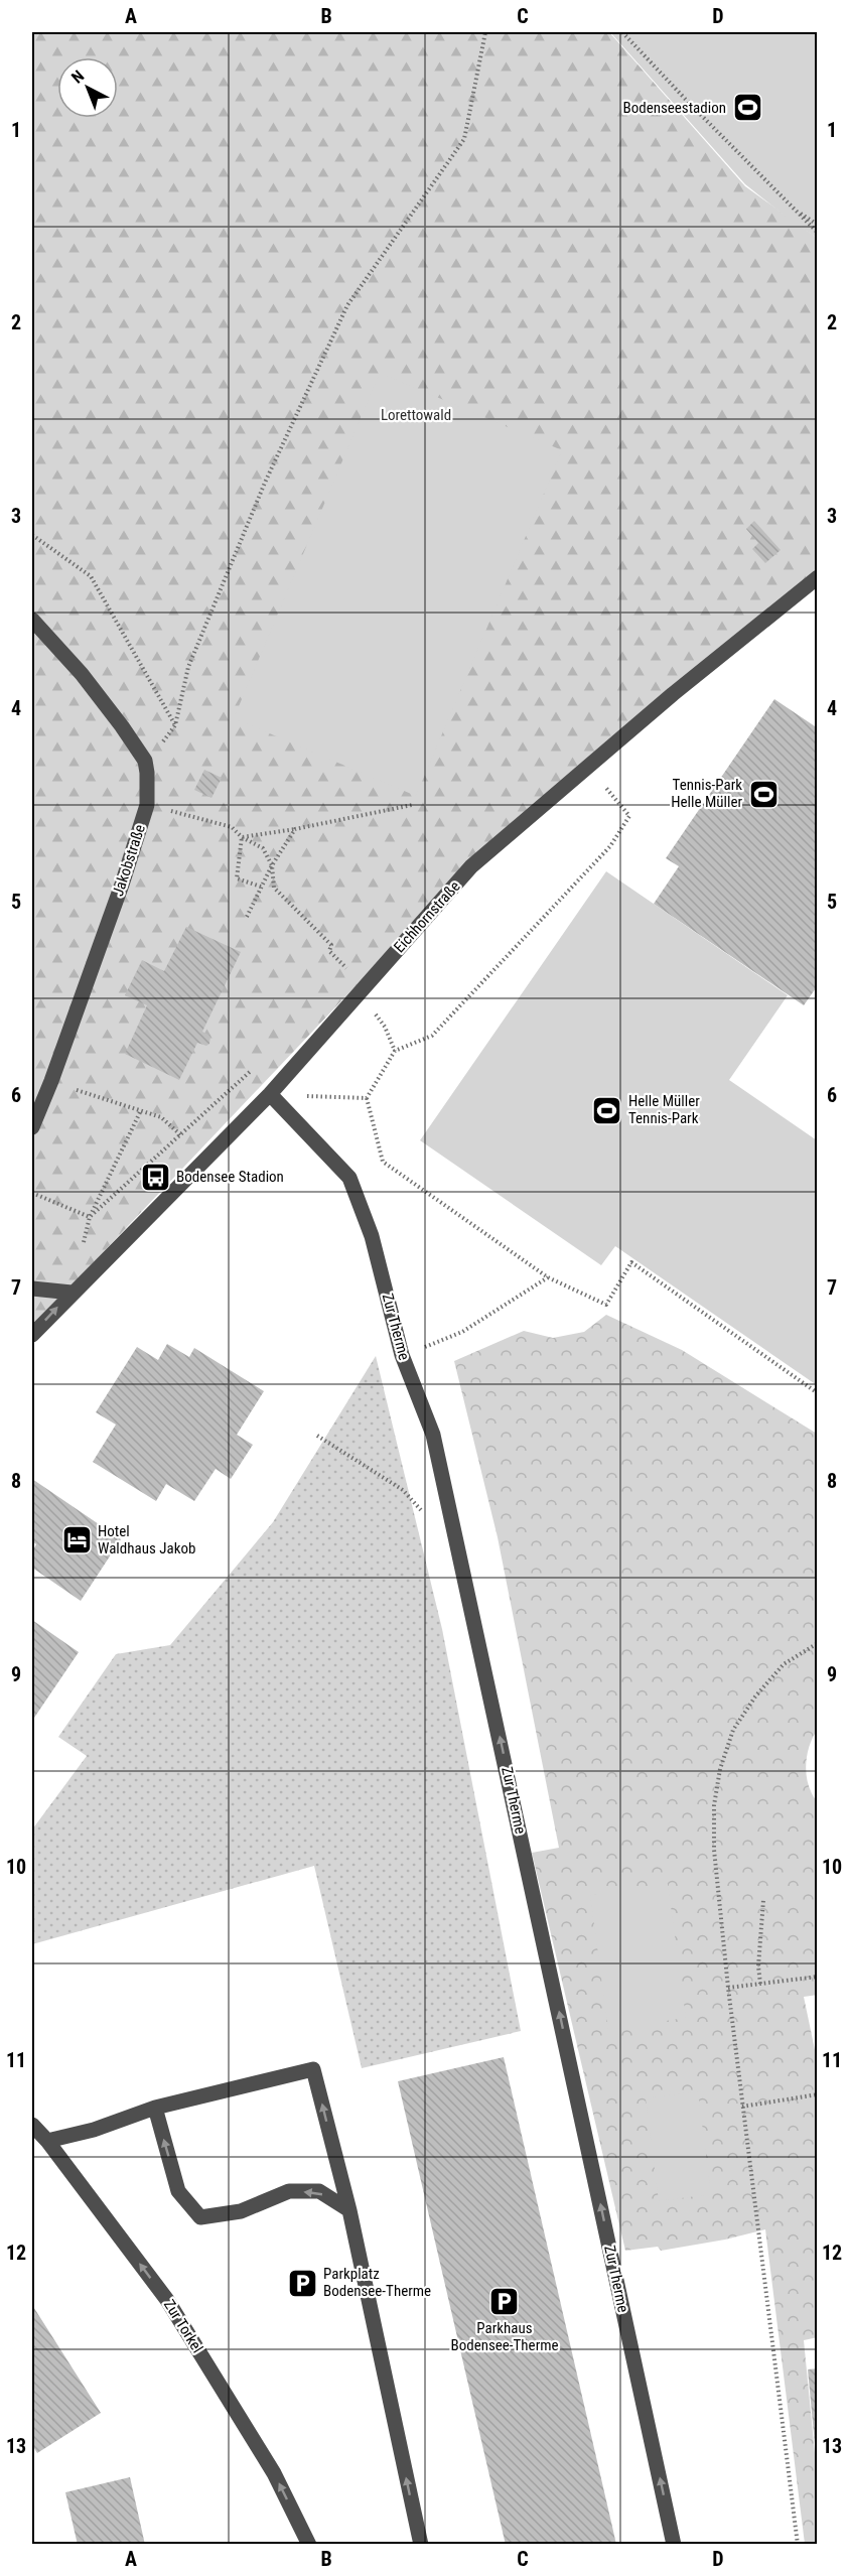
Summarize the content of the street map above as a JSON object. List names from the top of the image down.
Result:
{
  "streets": {
    "street": [
      "Jakobstraße",
      "Eichhornstraße",
      "Zur Therme",
      "Zur Torkel"
    ]
  },
  "crossings": [
    ["Eichhornstraße", "Zur Therme"]
  ],
  "one_way": ["Zur Therme", "Zur Torkel"],
  "parks": ["Lorettowald"],
  "places": {
    "sports": ["Bodenseestadion", "Tennis-Park Helle Müller", "Helle Müller Tennis-Park"],
    "bus stop": ["Bodensee Stadion"],
    "hotel": ["Hotel Waldhaus Jakob"],
    "parking": ["Parkplatz Bodensee-Therme", "Parkhaus Bodensee-Therme"]
  },
  "north": "top left",
  "grid": {
    "columns": [
      "A",
      "B",
      "C",
      "D"
    ],
    "rows": [
      "1",
      "2",
      "3",
      "4",
      "5",
      "6",
      "7",
      "8",
      "9",
      "10",
      "11",
      "12",
      "13"
    ]
  }
}
